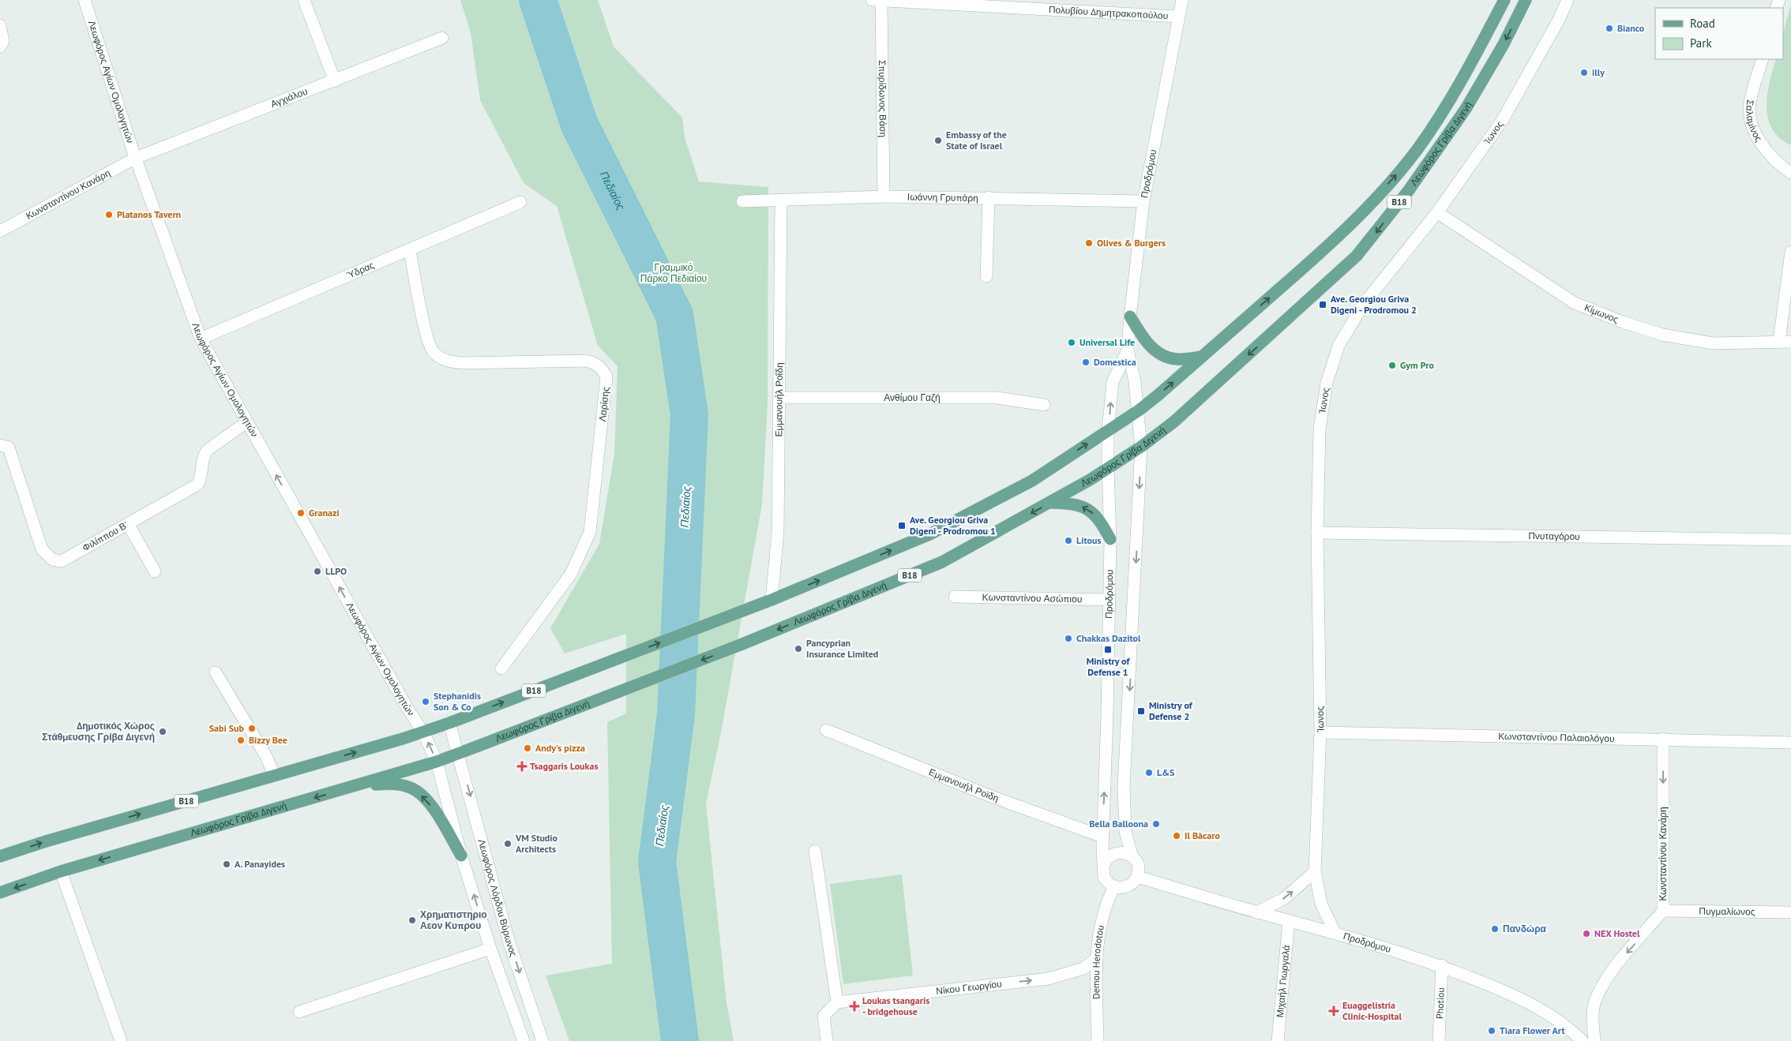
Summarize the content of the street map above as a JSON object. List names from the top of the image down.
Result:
{
  "streets": {
    "main road": ["Λεωφόρος Γρίβα Διγενή", "B18"],
    "street": [
      "Πολυβίου Δημητρακοπούλου",
      "Λεωφόρος Αγίων Ομολογητών",
      "Αγχιάλου",
      "Σπυρίδωνος Βάση",
      "Σαλαμίνος",
      "Ίωνος",
      "Προδρόμου",
      "Κωνσταντίνου Κανάρη",
      "Ιωάννη Γρυπάρη",
      "Ύδρας",
      "Κίμωνος",
      "Ανθίμου Γαζή",
      "Εμμανουήλ Ροΐδη",
      "Λαρίσης",
      "Πνυταγόρου",
      "Φιλίππου Β'",
      "Κωνσταντίνου Ασώπιου",
      "Κωνσταντίνου Παλαιολόγου",
      "Εμμανουήλ Ροϊδη",
      "Λεωφόρος Λόρδου Βύρωνος",
      "Πυγμαλίωνος",
      "Demou Herodotou",
      "Μιχαήλ Γιωργαλά",
      "Νίκου Γεωργίου",
      "Photiou"
    ]
  },
  "crossings": [
    ["Πολυβίου Δημητρακοπούλου", "Σπυρίδωνος Βάση"],
    ["Πολυβίου Δημητρακοπούλου", "Προδρόμου"],
    ["Λεωφόρος Αγίων Ομολογητών", "Αγχιάλου"],
    ["Λεωφόρος Αγίων Ομολογητών", "Λεωφόρος Γρίβα Διγενή"],
    ["Λεωφόρος Αγίων Ομολογητών", "Κωνσταντίνου Κανάρη"],
    ["Λεωφόρος Αγίων Ομολογητών", "Ύδρας"],
    ["Λεωφόρος Αγίων Ομολογητών", "Φιλίππου Β'"],
    ["Αγχιάλου", "Κωνσταντίνου Κανάρη"],
    ["Σπυρίδωνος Βάση", "Ιωάννη Γρυπάρη"],
    ["Ίωνος", "Προδρόμου"],
    ["Ίωνος", "Κίμωνος"],
    ["Ίωνος", "Πνυταγόρου"],
    ["Ίωνος", "Κωνσταντίνου Παλαιολόγου"],
    ["Λεωφόρος Γρίβα Διγενή", "Προδρόμου"],
    ["Λεωφόρος Γρίβα Διγενή", "Εμμανουήλ Ροΐδη"],
    ["Λεωφόρος Γρίβα Διγενή", "Λεωφόρος Λόρδου Βύρωνος"],
    ["Προδρόμου", "Ιωάννη Γρυπάρη"],
    ["Προδρόμου", "Κωνσταντίνου Ασώπιου"],
    ["Προδρόμου", "Εμμανουήλ Ροϊδη"],
    ["Προδρόμου", "Demou Herodotou"],
    ["Προδρόμου", "Μιχαήλ Γιωργαλά"],
    ["Προδρόμου", "Photiou"],
    ["Κωνσταντίνου Κανάρη", "Κωνσταντίνου Παλαιολόγου"],
    ["Κωνσταντίνου Κανάρη", "Πυγμαλίωνος"],
    ["Ιωάννη Γρυπάρη", "Εμμανουήλ Ροΐδη"],
    ["Ύδρας", "Λαρίσης"],
    ["Ανθίμου Γαζή", "Εμμανουήλ Ροΐδη"],
    ["Demou Herodotou", "Νίκου Γεωργίου"]
  ],
  "one_way": ["Λεωφόρος Αγίων Ομολογητών", "Κωνσταντίνου Κανάρη", "Νίκου Γεωργίου"],
  "water": ["Πεδιαίος"],
  "parks": ["Γραμμικό Πάρκο Πεδιαίου"],
  "places": {
    "other": [
      "Bianco",
      "illy",
      "Embassy of the State of Israel",
      "Platanos Tavern",
      "Olives & Burgers",
      "Universal Life",
      "Domestica",
      "Gym Pro",
      "Granazi",
      "Litous",
      "LLPO",
      "Chakkas Dazitol",
      "Pancyprian Insurance Limited",
      "Stephanidis Son & Co",
      "Sabi Sub",
      "Δημοτικός Χώρος Στάθμευσης Γρίβα Διγενή",
      "Bizzy Bee",
      "Andy's pizza",
      "L&S",
      "Bella Balloona",
      "Il Bàcaro",
      "VM Studio Architects",
      "A. Panayides",
      "Χρηματιστηριο Αεον Κυπρου",
      "Πανδώρα",
      "NEX Hostel",
      "Tiara Flower Art"
    ],
    "transit": [
      "Ave. Georgiou Griva Digeni - Prodromou 2",
      "Ave. Georgiou Griva Digeni - Prodromou 1",
      "Ministry of Defense 1",
      "Ministry of Defense 2"
    ],
    "health": ["Tsaggaris Loukas", "Loukas tsangaris - bridgehouse", "Euaggelistria Clinic-Hospital"]
  },
  "legend": ["Road", "Park"]
}
